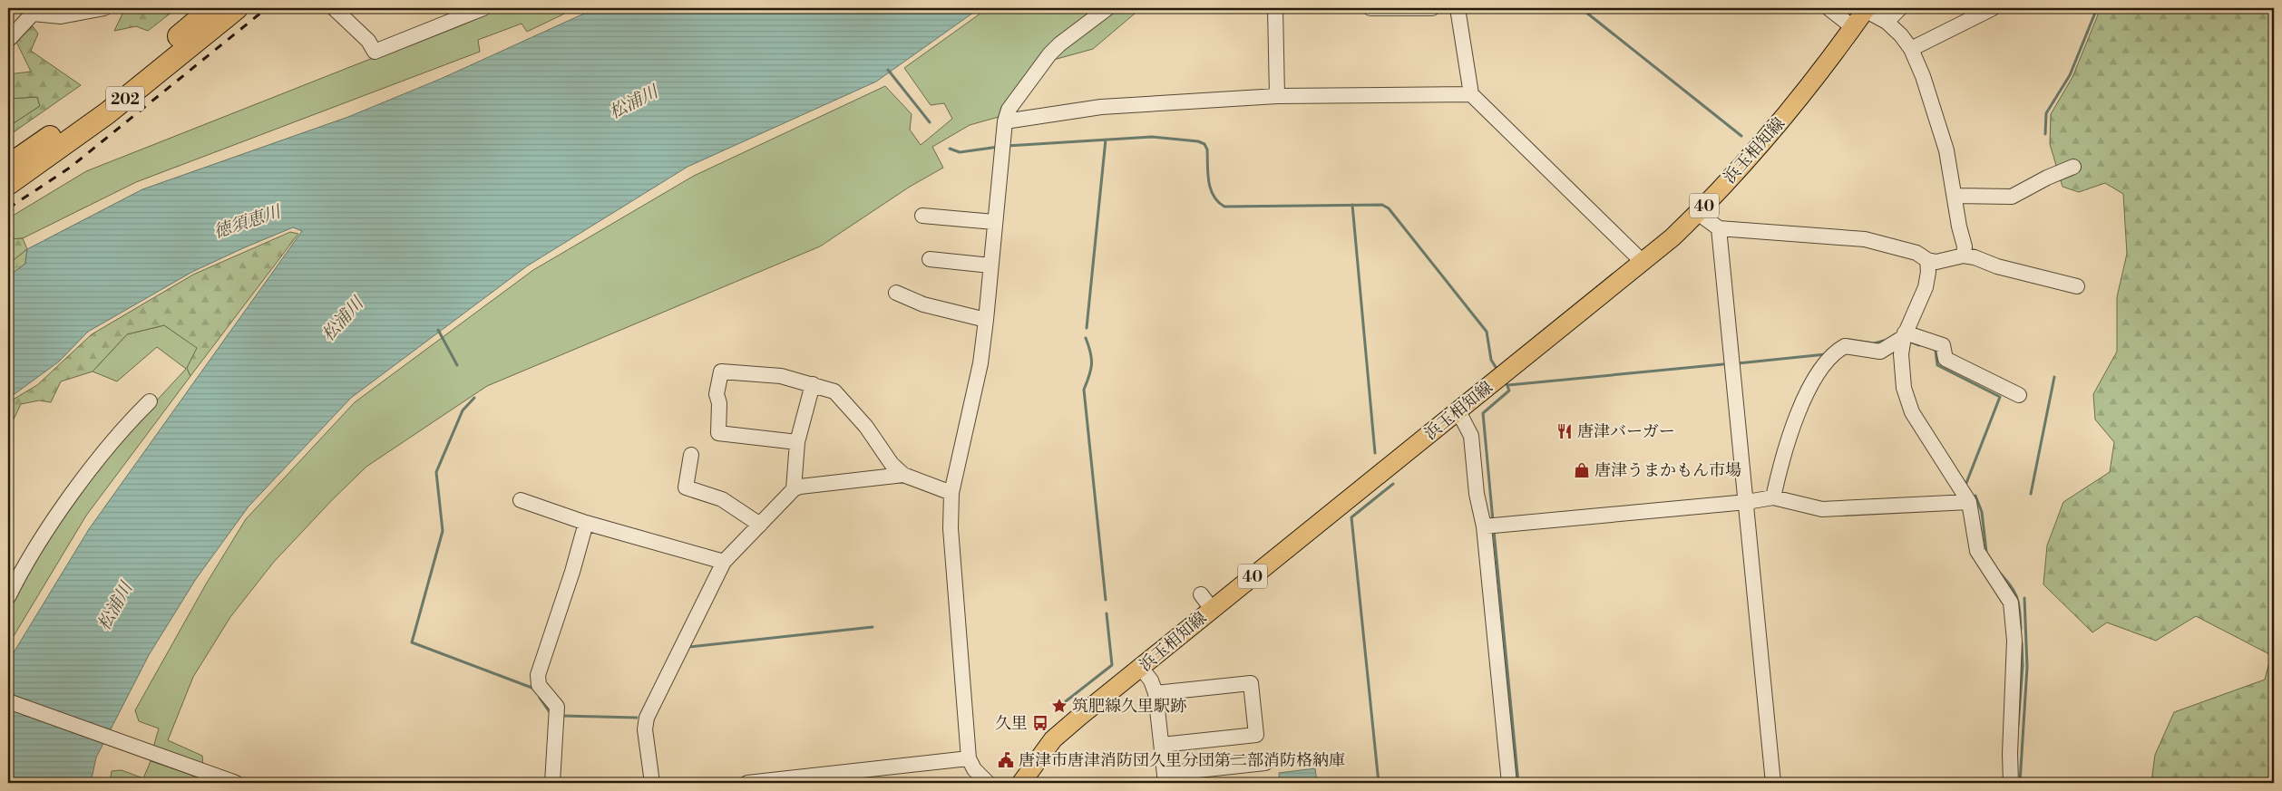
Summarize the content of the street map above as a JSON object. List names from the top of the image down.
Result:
{
  "streets": {
    "highway": ["202"],
    "main road": ["浜玉相知線", "40"]
  },
  "water": ["松浦川", "徳須恵川"],
  "places": {
    "restaurant": ["唐津バーガー"],
    "shop": ["唐津うまかもん市場"],
    "place": ["筑肥線久里駅跡"],
    "bus stop": ["久里"],
    "public building": ["唐津市唐津消防団久里分団第二部消防格納庫"]
  }
}
